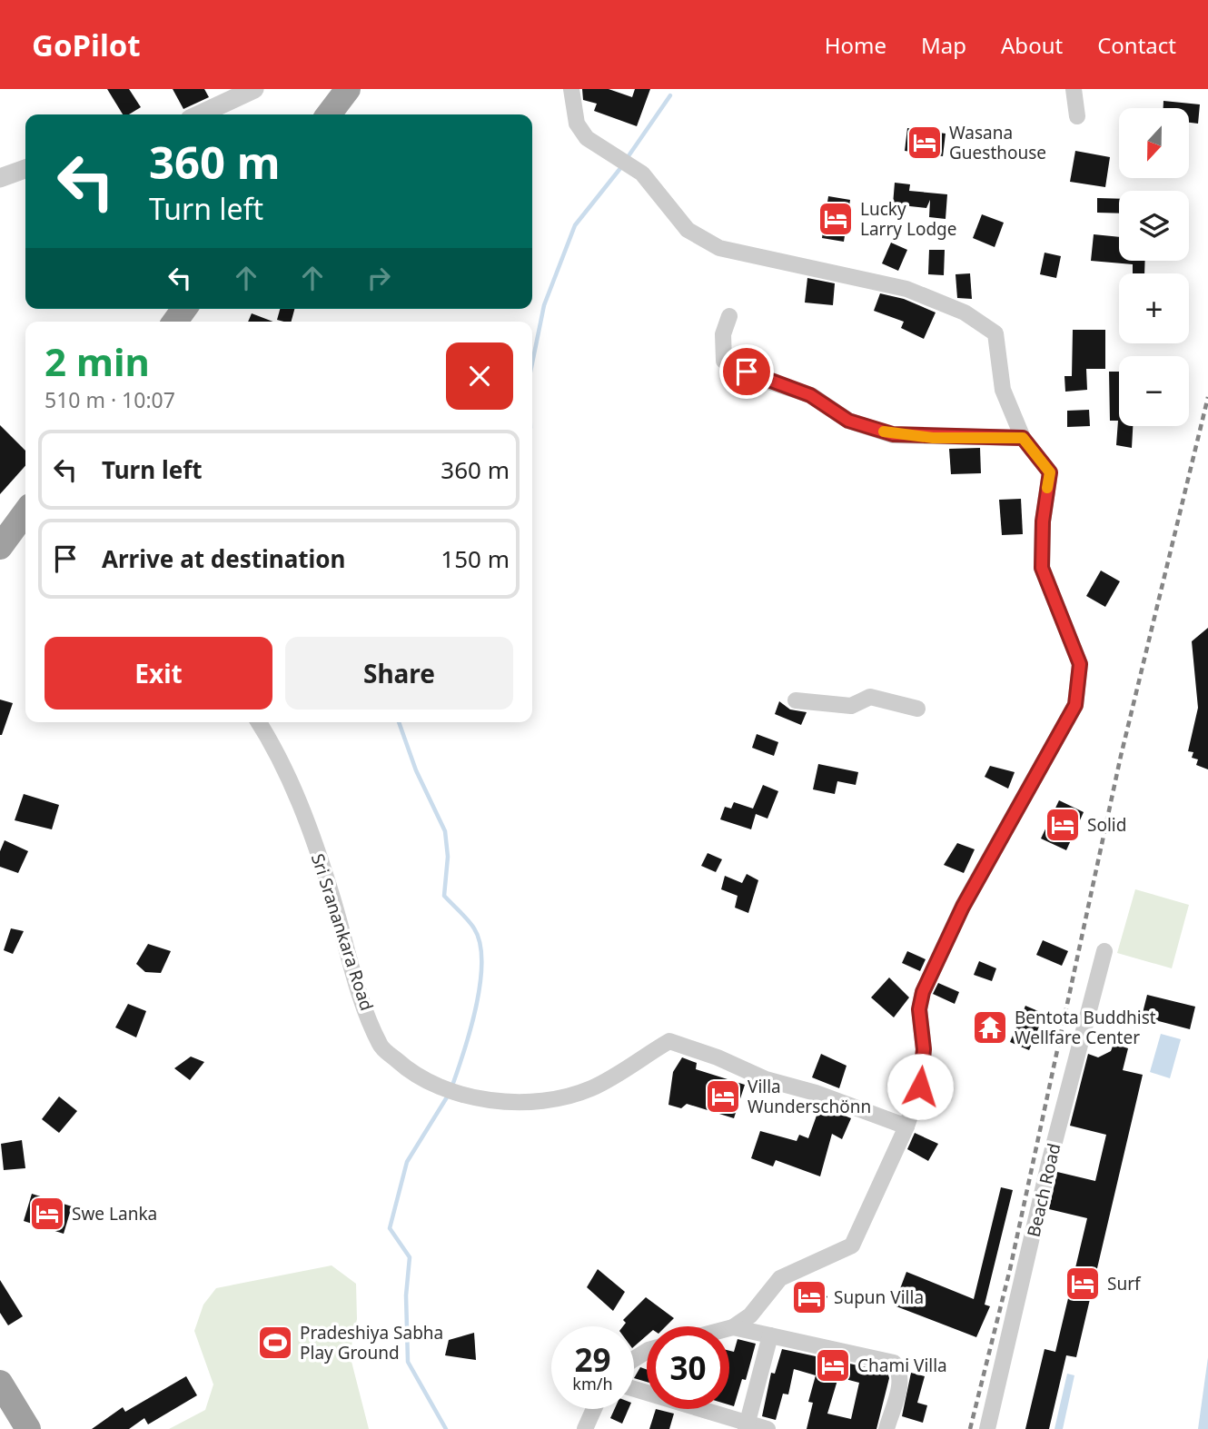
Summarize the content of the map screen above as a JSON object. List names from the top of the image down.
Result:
{
  "streets": {
    "street": ["Sri Sranankara Road", "Beach Road"]
  },
  "places": {
    "hotel": [
      "Wasana Guesthouse",
      "Lucky Larry Lodge",
      "Solid",
      "Villa Wunderschönn",
      "Swe Lanka",
      "Surf",
      "Supun Villa",
      "Chami Villa"
    ],
    "temple": ["Bentota Buddhist Wellfare Center"],
    "sports": ["Pradeshiya Sabha Play Ground"]
  },
  "north": "bottom",
  "page": {
    "header": "GoPilot",
    "nav": [
      "Home",
      "Map",
      "About",
      "Contact"
    ],
    "map_buttons": ["+", "−"],
    "turn": ["360 m", "Turn left"],
    "heading": ["2 min", "510 m · 10:07"],
    "list": [
      {
        "name": "Turn left",
        "value": "360 m"
      },
      {
        "name": "Arrive at destination",
        "value": "150 m"
      }
    ],
    "buttons": ["Exit", "Share"],
    "speed": "29 km/h",
    "limit": "30"
  }
}
